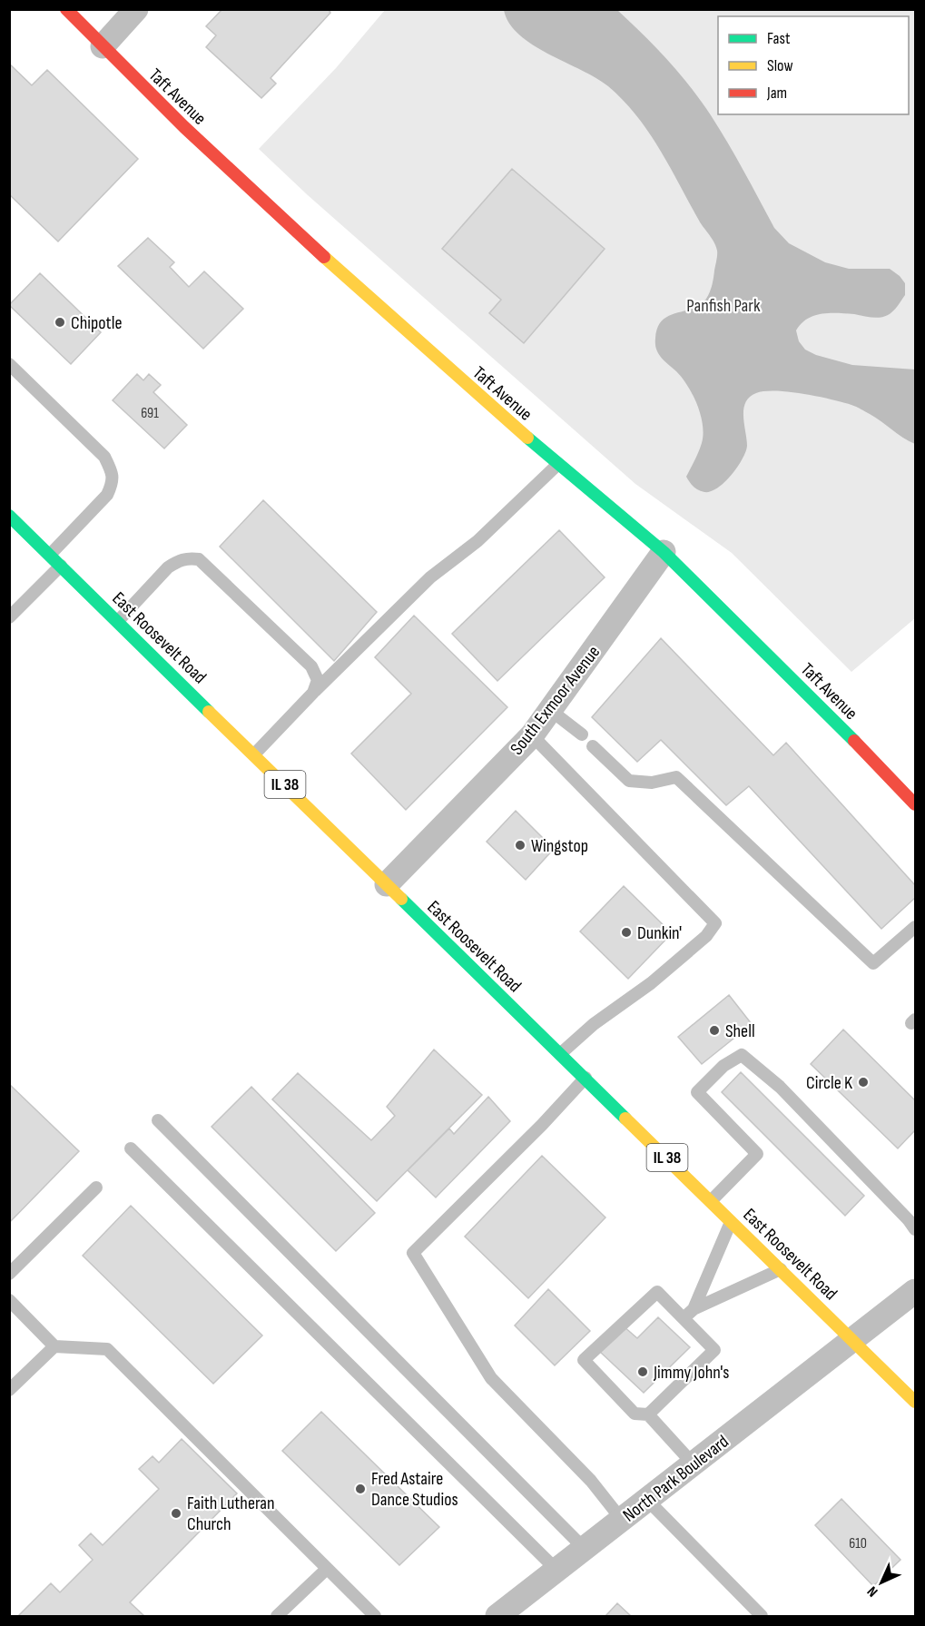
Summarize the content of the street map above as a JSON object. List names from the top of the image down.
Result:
{
  "streets": {
    "main road": ["Taft Avenue", "East Roosevelt Road", "IL 38"],
    "street": ["South Exmoor Avenue", "North Park Boulevard"]
  },
  "crossings": [
    ["Taft Avenue", "South Exmoor Avenue"],
    ["East Roosevelt Road", "South Exmoor Avenue"],
    ["East Roosevelt Road", "North Park Boulevard"]
  ],
  "parks": ["Panfish Park"],
  "places": [
    "Chipotle",
    "Wingstop",
    "Dunkin'",
    "Shell",
    "Circle K",
    "Jimmy John's",
    "Fred Astaire Dance Studios",
    "Faith Lutheran Church"
  ],
  "house_numbers": ["691", "610"],
  "legend": ["Fast", "Slow", "Jam"],
  "north": "bottom left"
}
